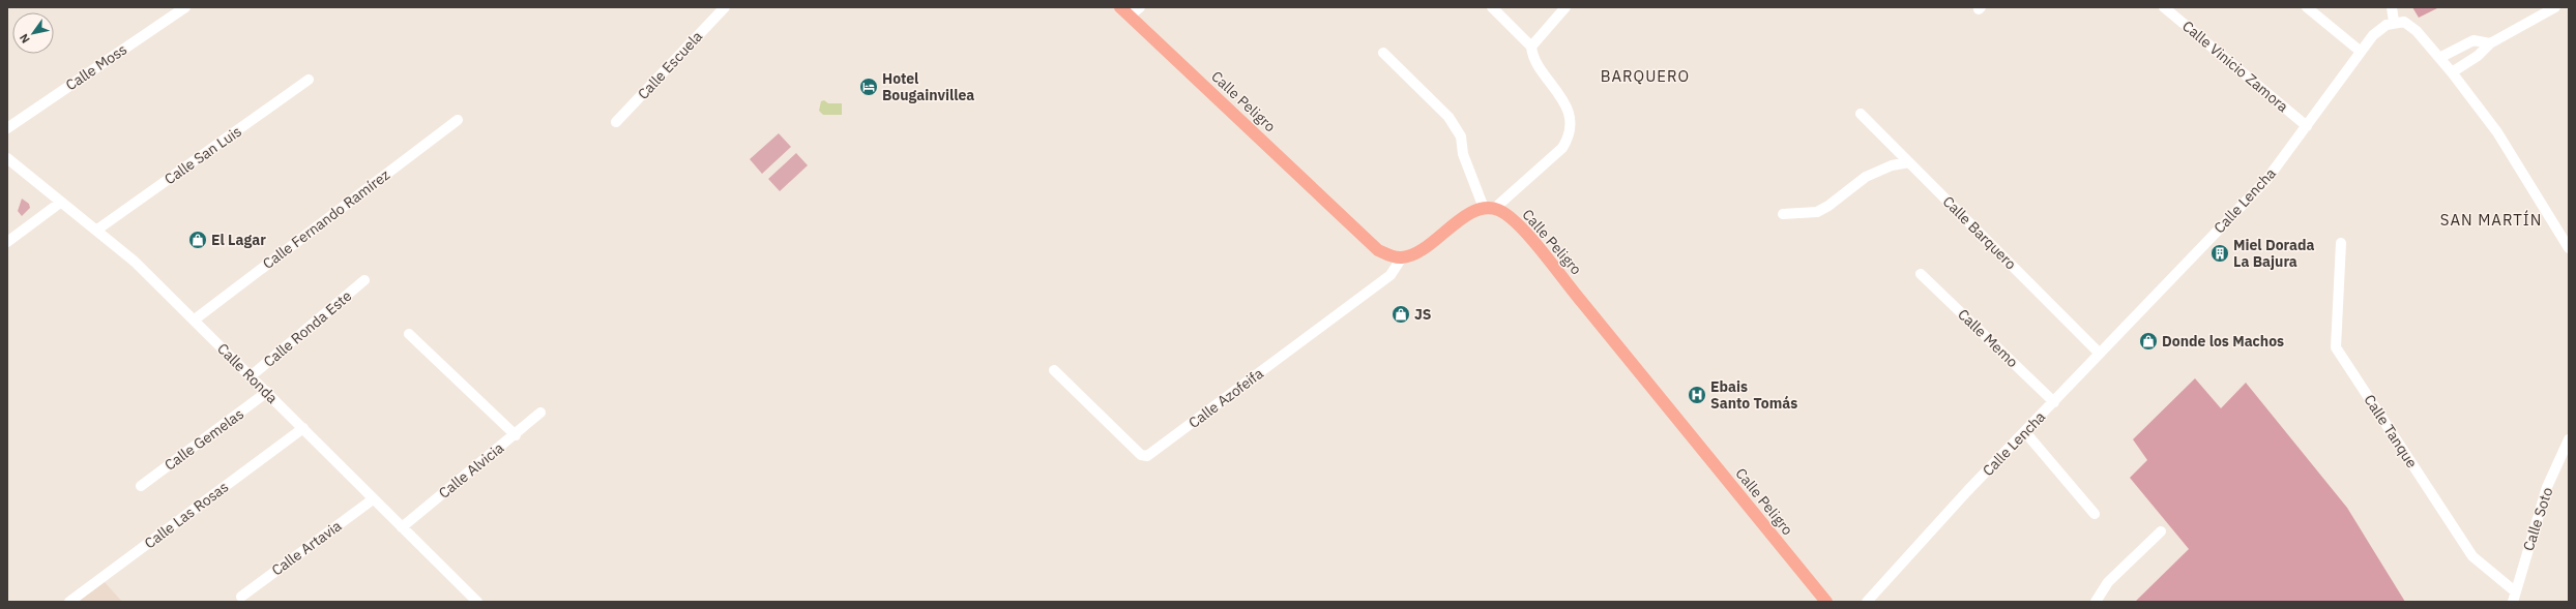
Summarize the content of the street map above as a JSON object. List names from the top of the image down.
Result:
{
  "streets": {
    "main road": ["Calle Peligro"],
    "street": [
      "Calle Escuela",
      "Calle Vinicio Zamora",
      "Calle Moss",
      "Calle San Luis",
      "Calle Lencha",
      "Calle Fernando Ramírez",
      "Calle Barquero",
      "Calle Ronda Este",
      "Calle Memo",
      "Calle Ronda",
      "Calle Azofeifa",
      "Calle Tanque",
      "Calle Gemelas",
      "Calle Alvicia",
      "Calle Las Rosas",
      "Calle Soto",
      "Calle Artavia"
    ]
  },
  "crossings": [
    ["Calle Vinicio Zamora", "Calle Lencha"],
    ["Calle Peligro", "Calle Azofeifa"],
    ["Calle San Luis", "Calle Ronda"],
    ["Calle Lencha", "Calle Barquero"],
    ["Calle Lencha", "Calle Memo"],
    ["Calle Fernando Ramírez", "Calle Ronda"],
    ["Calle Ronda Este", "Calle Ronda"],
    ["Calle Ronda", "Calle Gemelas"],
    ["Calle Ronda", "Calle Alvicia"],
    ["Calle Ronda", "Calle Las Rosas"],
    ["Calle Ronda", "Calle Artavia"],
    ["Calle Tanque", "Calle Soto"]
  ],
  "districts": ["BARQUERO", "SAN MARTÍN"],
  "places": {
    "hotel": ["Hotel Bougainvillea"],
    "shop": ["El Lagar", "JS", "Donde los Machos"],
    "building": ["Miel Dorada La Bajura"],
    "hospital": ["Ebais Santo Tomás"]
  },
  "north": "bottom left"
}
